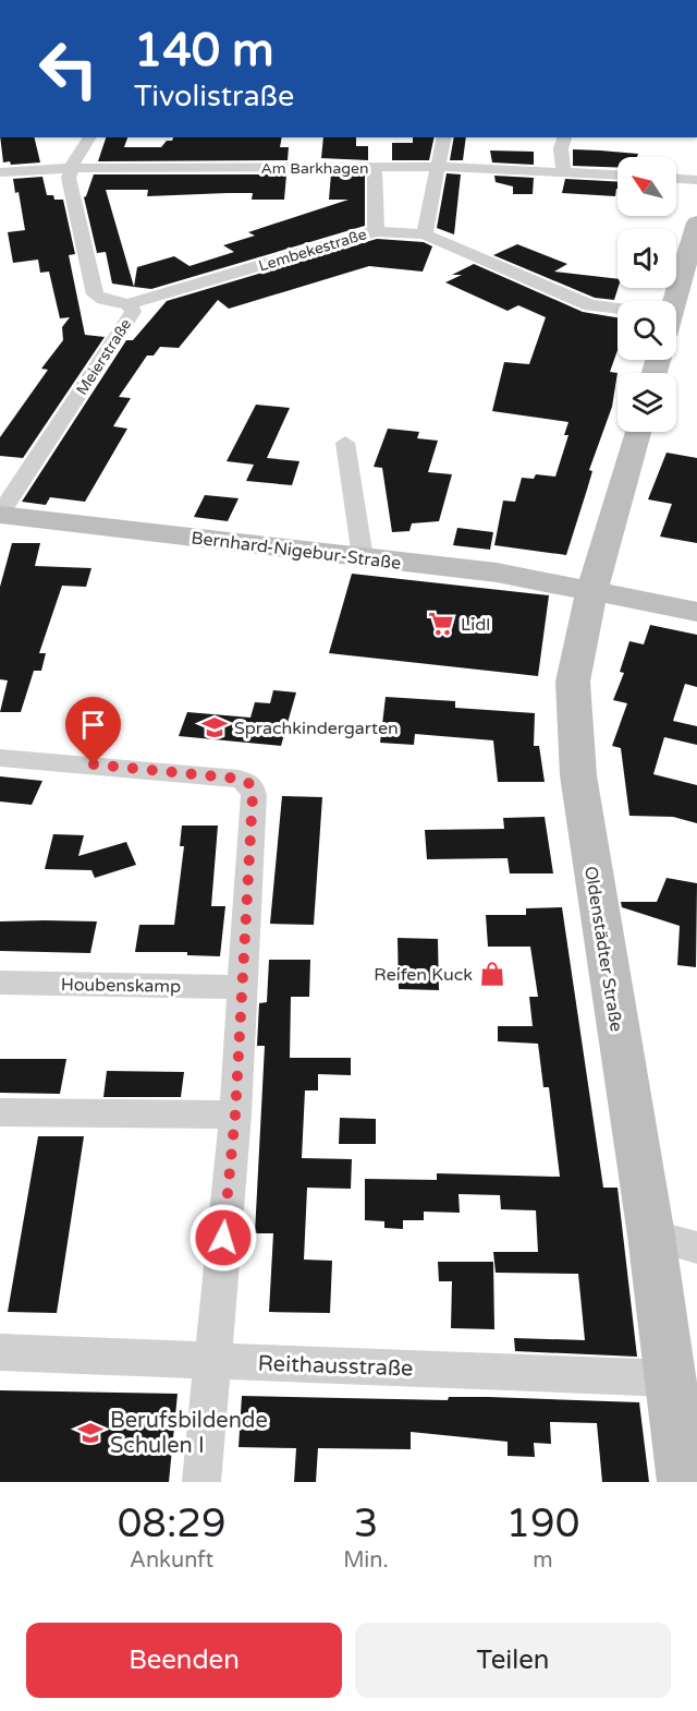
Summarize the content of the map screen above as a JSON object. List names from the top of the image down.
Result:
{
  "streets": {
    "street": [
      "Am Barkhagen",
      "Lembekestraße",
      "Meierstraße",
      "Bernhard-Nigebur-Straße",
      "Oldenstädter Straße",
      "Houbenskamp",
      "Reithausstraße"
    ]
  },
  "crossings": [
    ["Am Barkhagen", "Meierstraße"],
    ["Lembekestraße", "Meierstraße"],
    ["Meierstraße", "Bernhard-Nigebur-Straße"],
    ["Bernhard-Nigebur-Straße", "Oldenstädter Straße"],
    ["Oldenstädter Straße", "Reithausstraße"]
  ],
  "places": {
    "supermarket": ["Lidl"],
    "school or university": ["Sprachkindergarten", "Berufsbildende Schulen I"],
    "shop": ["Reifen Kuck"]
  },
  "north": "top left",
  "page": {
    "turn": ["140 m", "Tivolistraße"],
    "eta": [
      "08:29",
      "Ankunft",
      "3",
      "Min.",
      "190",
      "m"
    ],
    "buttons": ["Beenden", "Teilen"]
  }
}
